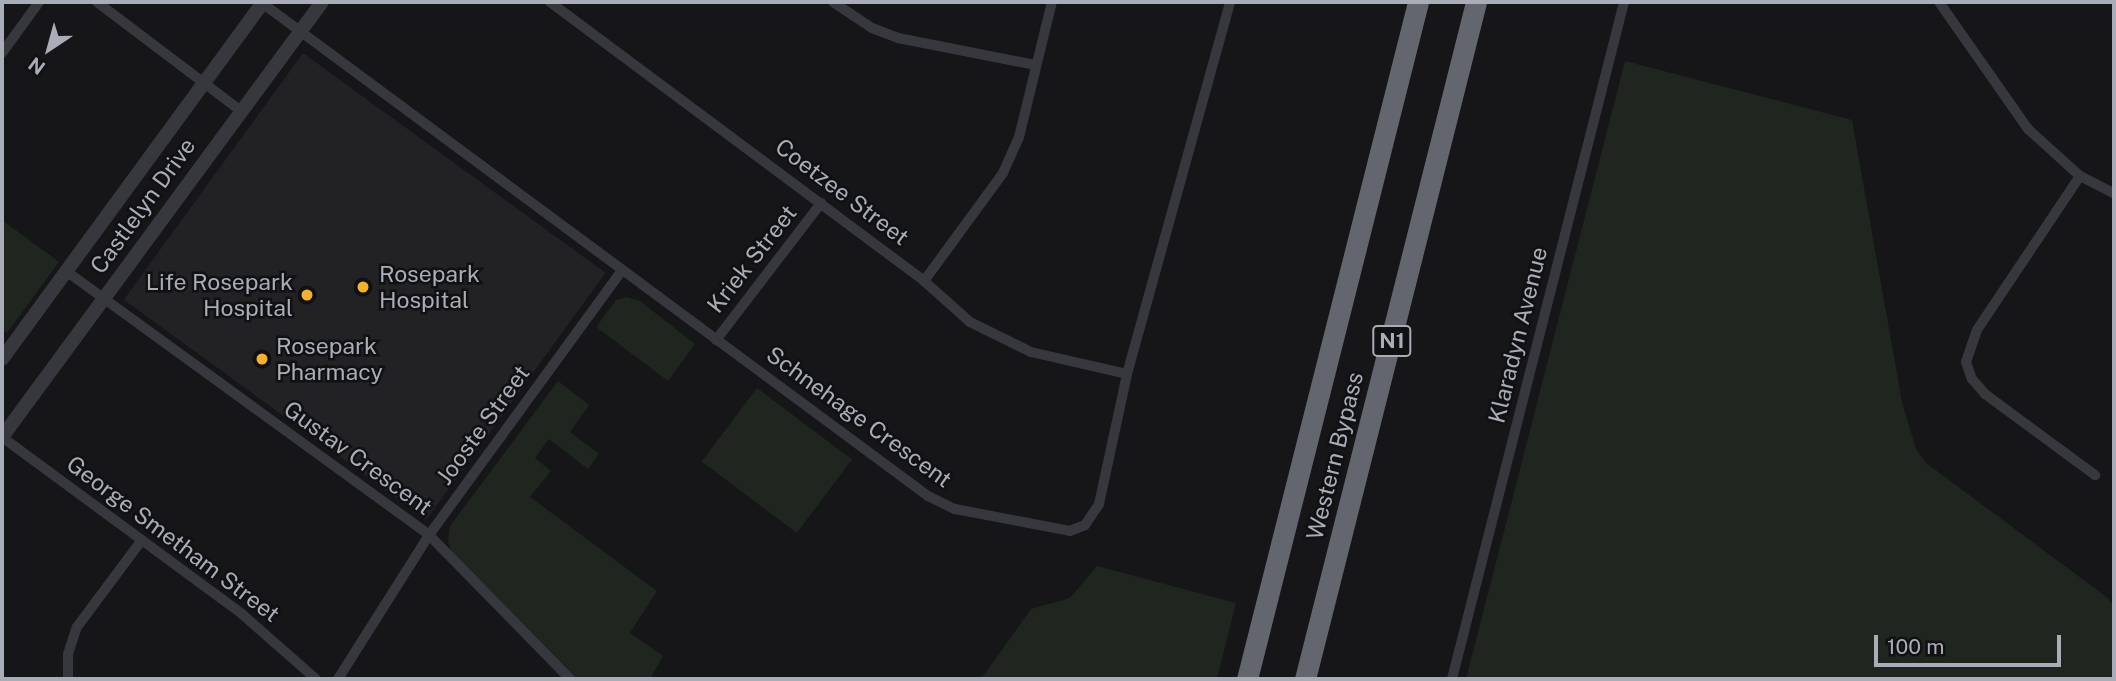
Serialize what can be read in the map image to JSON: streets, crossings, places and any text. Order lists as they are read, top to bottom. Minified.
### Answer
{"streets":{"highway":["N1","Western Bypass"],"street":["Coetzee Street","Castlelyn Drive","Kriek Street","Klaradyn Avenue","Schnehage Crescent","Jooste Street","Gustav Crescent","George Smetham Street"]},"crossings":[["Coetzee Street","Kriek Street"],["Coetzee Street","Schnehage Crescent"],["Castlelyn Drive","Schnehage Crescent"],["Castlelyn Drive","Gustav Crescent"],["Castlelyn Drive","George Smetham Street"],["Kriek Street","Schnehage Crescent"],["Schnehage Crescent","Jooste Street"],["Jooste Street","Gustav Crescent"]],"places":["Rosepark Hospital","Life Rosepark Hospital","Rosepark Pharmacy"],"scale_bar":"100 m","north":"bottom left"}
